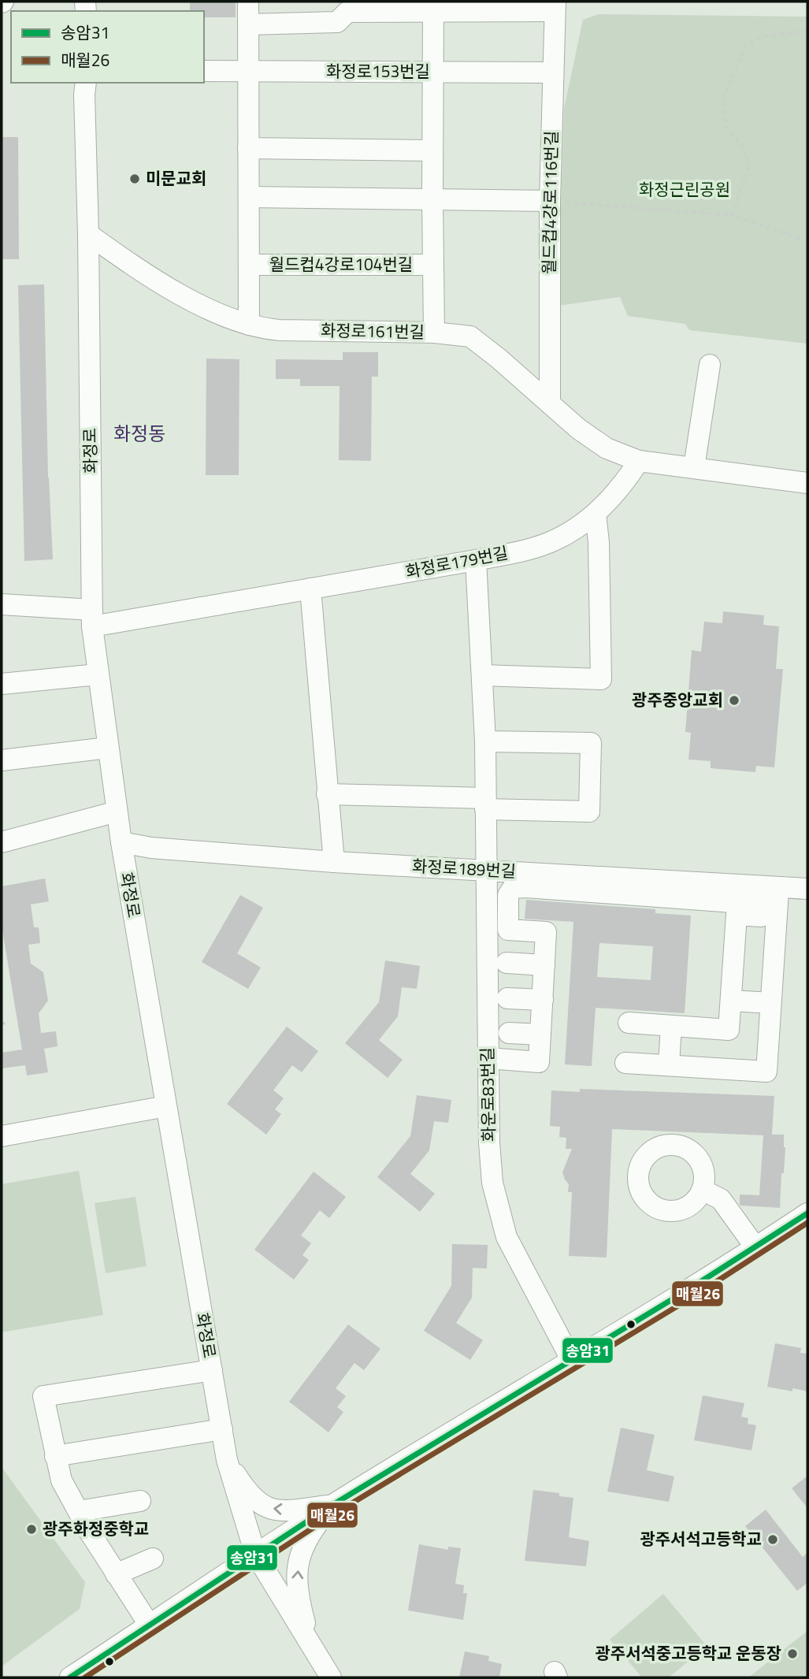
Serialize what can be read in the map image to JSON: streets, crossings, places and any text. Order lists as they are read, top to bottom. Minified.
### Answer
{"streets":{"street":["화정로153번길","월드컵4강로116번길","월드컵4강로104번길","화정로161번길","화정로","화정로179번길","화정로189번길","화운로83번길"]},"crossings":[["화정로153번길","월드컵4강로116번길"],["화정로153번길","월드컵4강로104번길"],["월드컵4강로116번길","화정로161번길"],["월드컵4강로104번길","화정로161번길"],["화정로161번길","화정로"],["화정로161번길","화정로179번길"],["화정로","화정로179번길"],["화정로","화정로189번길"],["화정로179번길","화운로83번길"],["화정로189번길","화운로83번길"]],"districts":["화정동"],"parks":["화정근린공원"],"places":["미문교회","광주중앙교회","광주화정중학교","광주서석고등학교","광주서석중고등학교 운동장"],"lines":["transit line 송암31","transit line 매월26"],"legend":["송암31","매월26"]}
